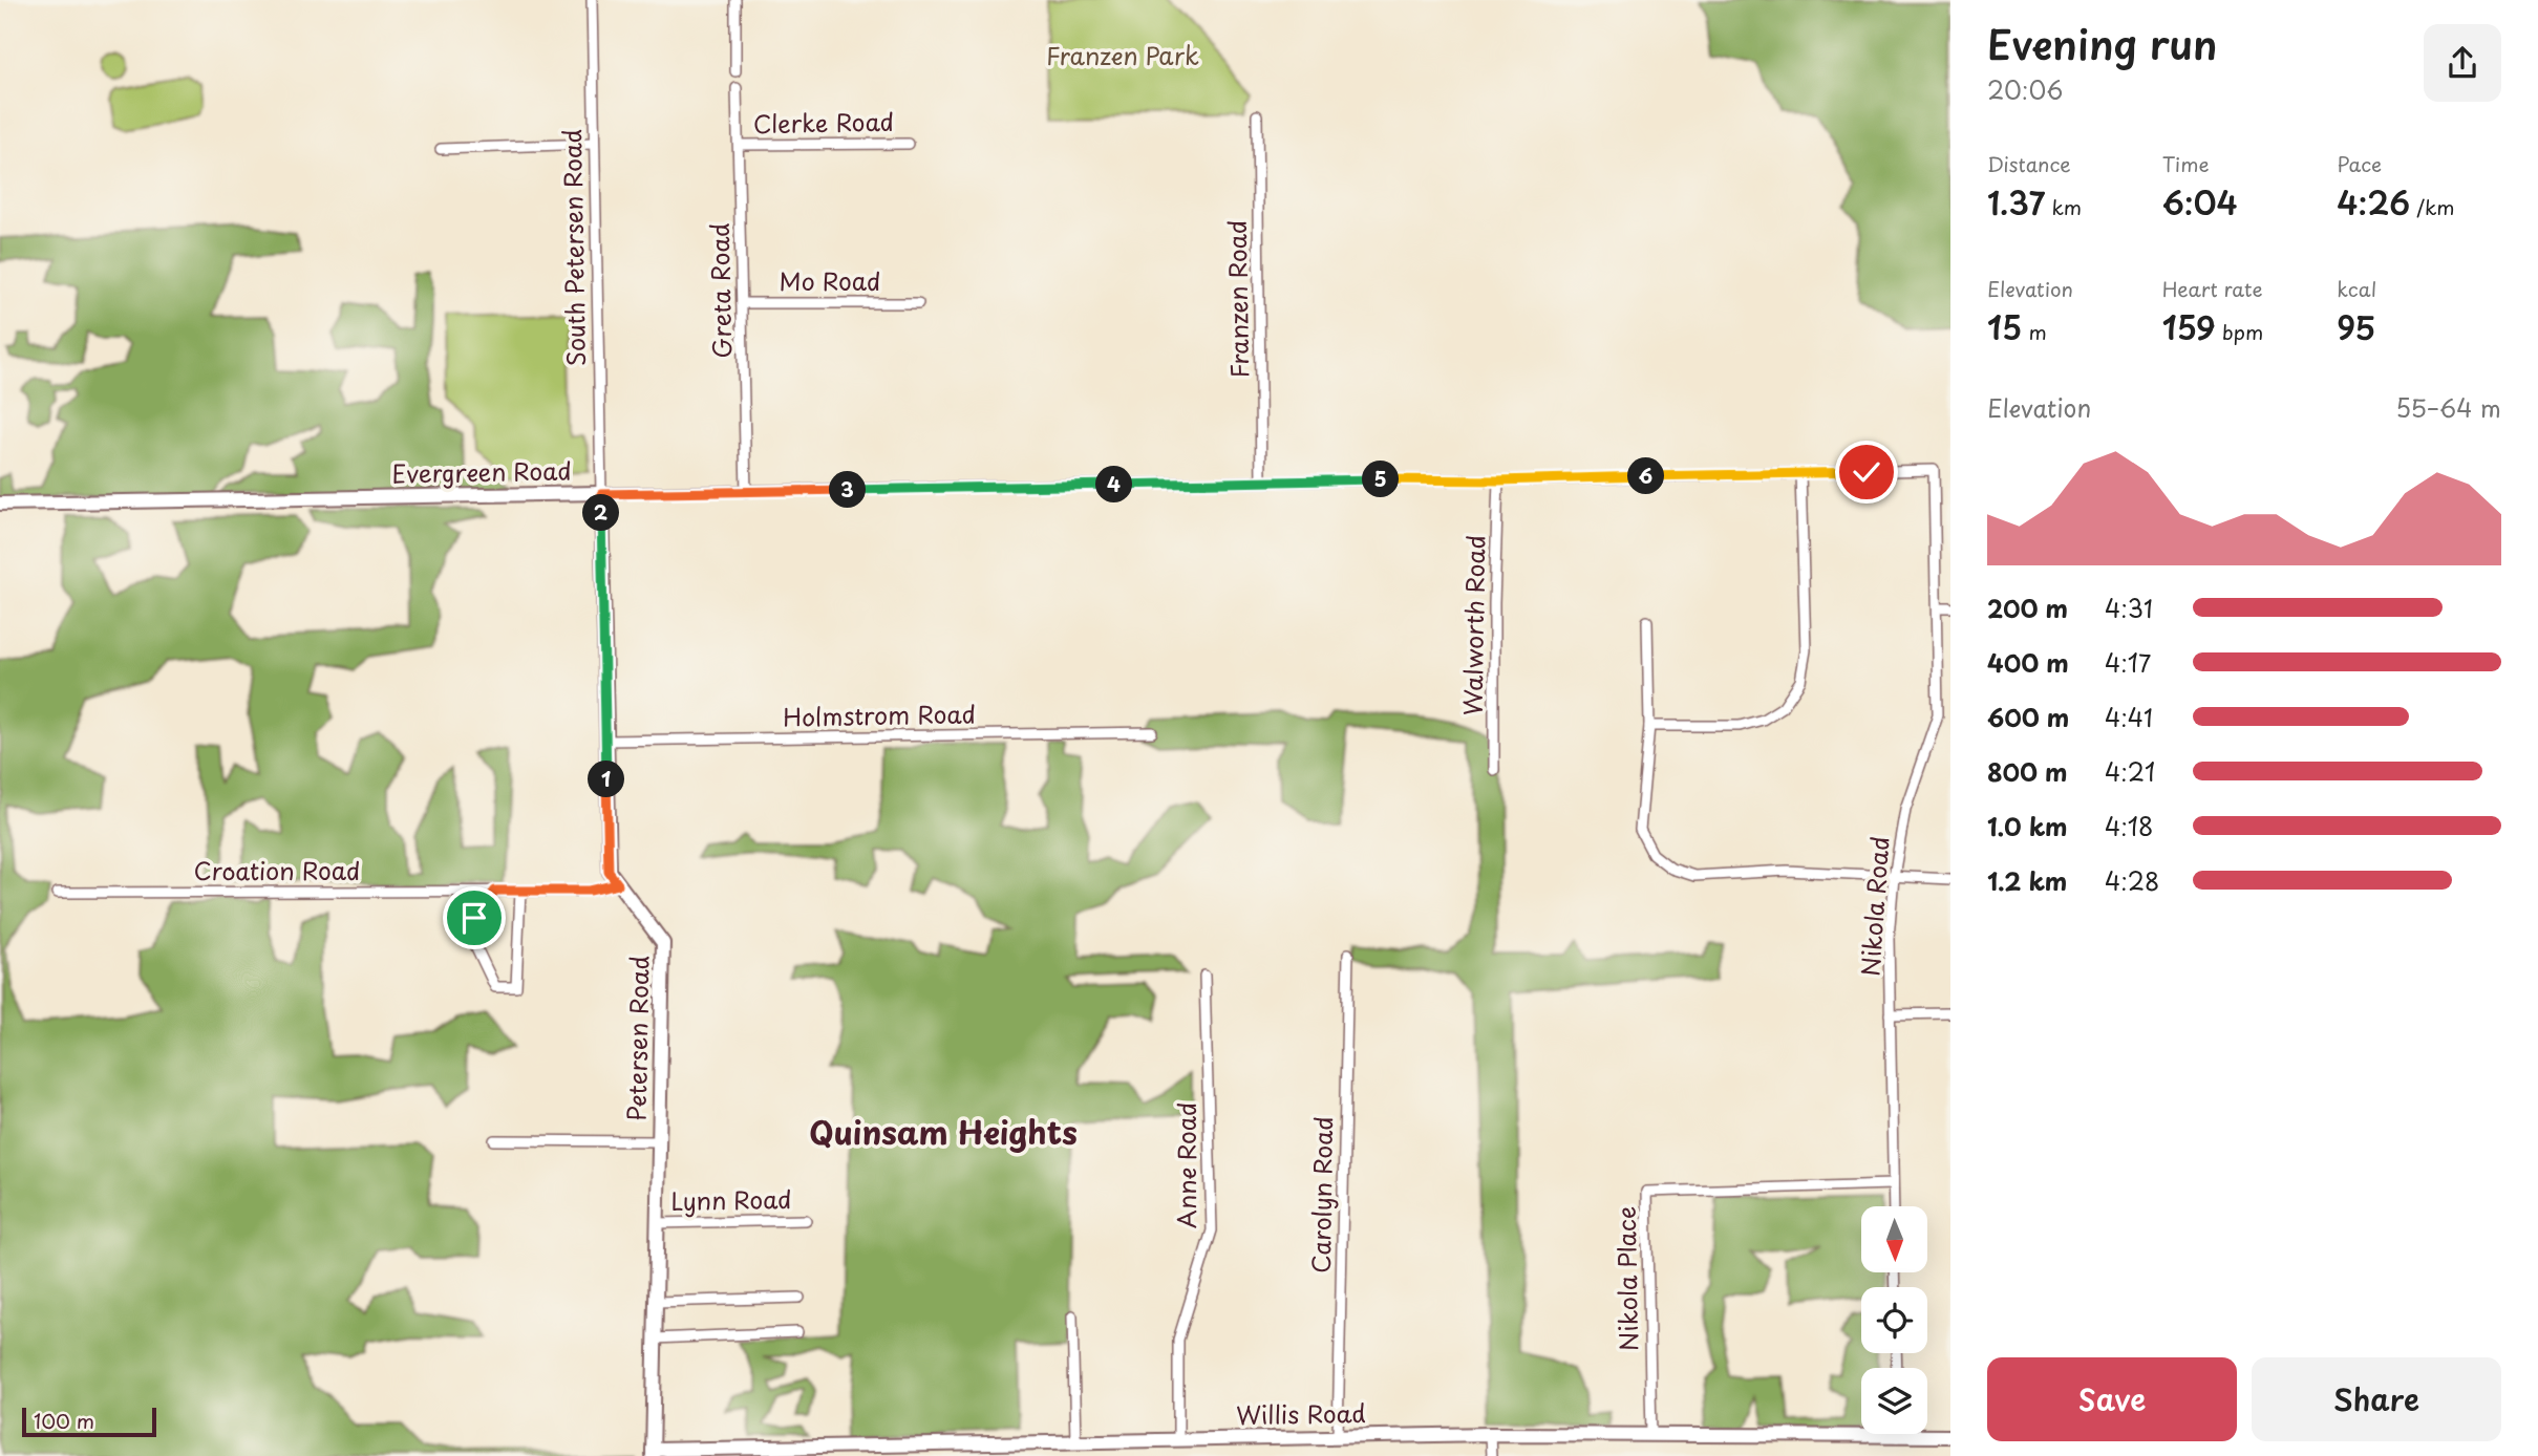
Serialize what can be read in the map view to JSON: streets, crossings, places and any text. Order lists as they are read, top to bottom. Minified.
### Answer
{"streets":{"street":["Clerke Road","South Petersen Road","Mo Road","Greta Road","Franzen Road","Evergreen Road","Walworth Road","Holmstrom Road","Croation Road","Nikola Road","Petersen Road","Anne Road","Carolyn Road","Lynn Road","Nikola Place","Willis Road"]},"crossings":[["Clerke Road","Greta Road"],["South Petersen Road","Evergreen Road"],["South Petersen Road","Petersen Road"],["Mo Road","Greta Road"],["Greta Road","Evergreen Road"],["Franzen Road","Evergreen Road"],["Evergreen Road","Walworth Road"],["Evergreen Road","Nikola Road"],["Evergreen Road","Petersen Road"],["Holmstrom Road","Petersen Road"],["Croation Road","Petersen Road"],["Nikola Road","Nikola Place"],["Petersen Road","Lynn Road"],["Petersen Road","Willis Road"],["Anne Road","Willis Road"],["Carolyn Road","Willis Road"],["Nikola Place","Willis Road"]],"districts":["Quinsam Heights"],"parks":["Franzen Park"],"scale_bar":"100 m","north":"bottom","page":{"heading":["Evening run","20:06"],"stats":[["Distance","1.37 km"],["Time","6:04"],["Pace","4:26 /km"],["Elevation","15 m"],["Heart rate","159 bpm"],["kcal","95"]],"chart":["Elevation","55–64 m"],"pins":["6","5","4","3","2","1"],"list":[{"name":"200 m","note":"4:31"},{"name":"400 m","note":"4:17"},{"name":"600 m","note":"4:41"},{"name":"800 m","note":"4:21"},{"name":"1.0 km","note":"4:18"},{"name":"1.2 km","note":"4:28"}],"buttons":["Save","Share"],"scale":"100 m"}}
